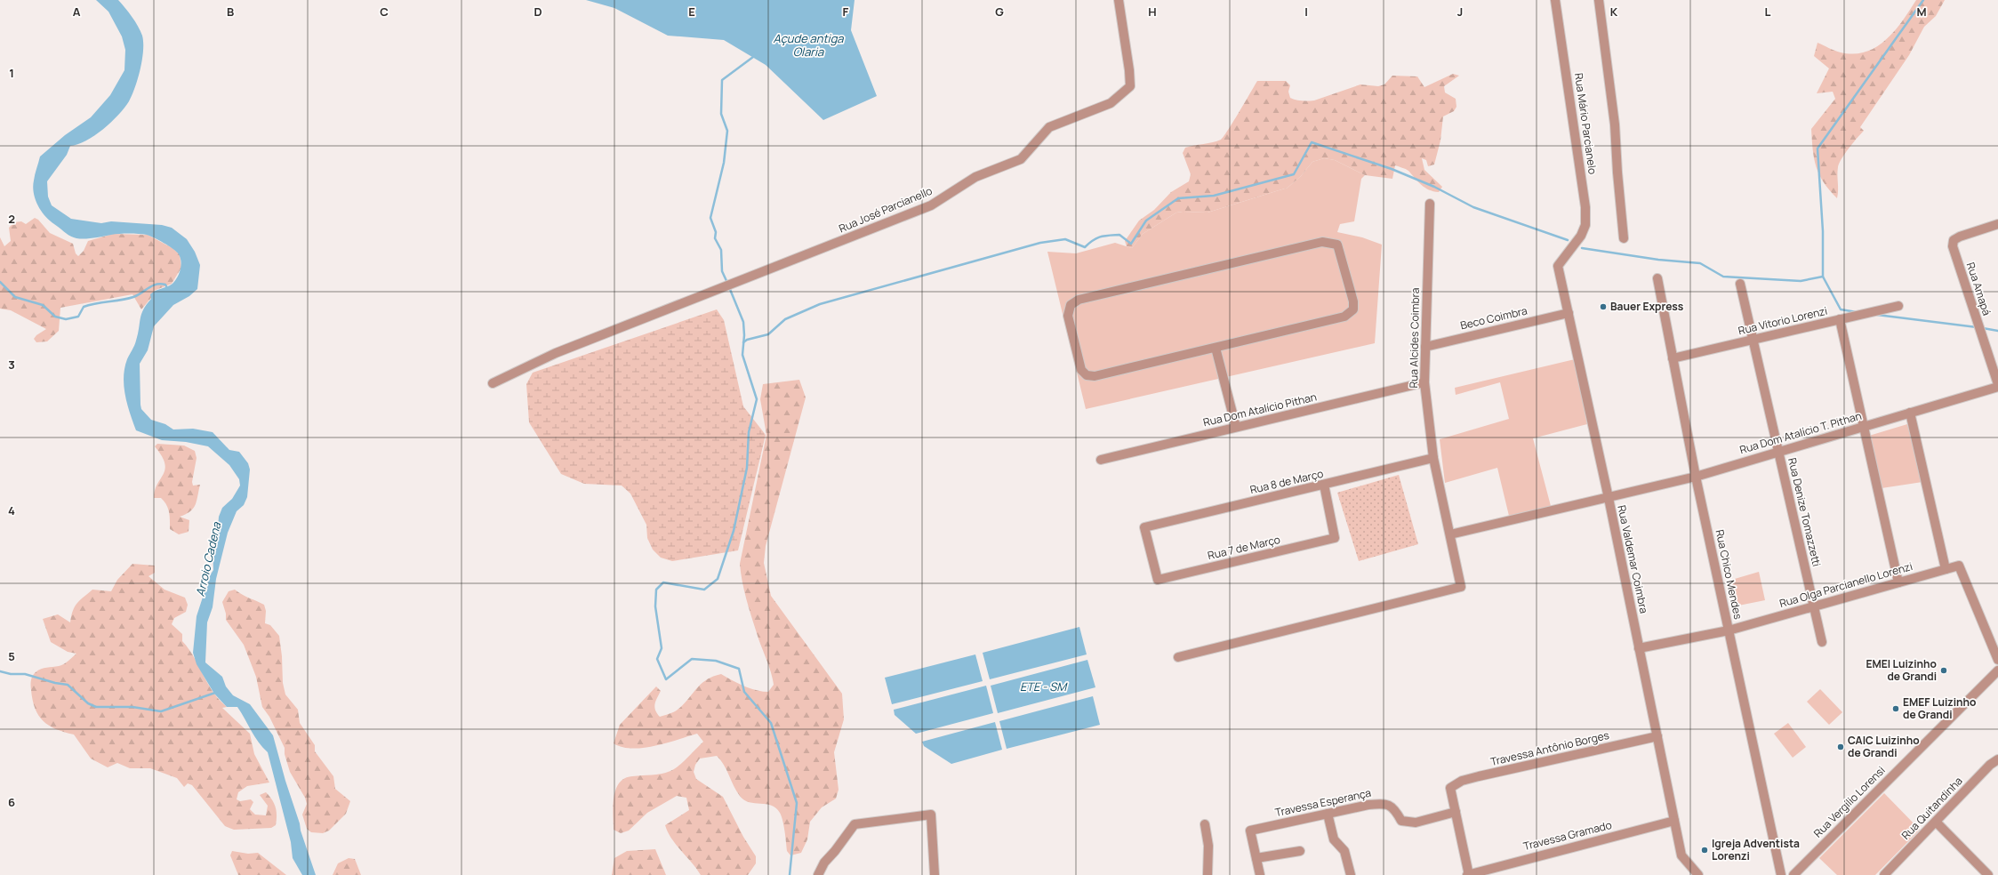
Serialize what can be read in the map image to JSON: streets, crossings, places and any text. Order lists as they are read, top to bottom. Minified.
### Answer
{"streets":{"street":["Rua Mário Parcianelo","Rua José Parcianello","Rua Amapá","Beco Coimbra","Rua Vitorio Lorenzi","Rua Alcides Coimbra","Rua Dom Atalício Pithan","Rua Dom Atalício T. Pithan","Rua 8 de Março","Rua Denize Tomazzetti","Rua 7 de Março","Rua Valdemar Coimbra","Rua Chico Mendes","Rua Olga Parcianello Lorenzi","Travessa Antônio Borges","Rua Vergílio Lorensi","Travessa Esperança","Rua Quitandinha","Travessa Gramado"]},"crossings":[["Rua Mário Parcianelo","Rua Valdemar Coimbra"],["Rua Amapá","Rua Dom Atalício T. Pithan"],["Beco Coimbra","Rua Alcides Coimbra"],["Beco Coimbra","Rua Valdemar Coimbra"],["Rua Vitorio Lorenzi","Rua Denize Tomazzetti"],["Rua Vitorio Lorenzi","Rua Chico Mendes"],["Rua Alcides Coimbra","Rua Dom Atalício Pithan"],["Rua Alcides Coimbra","Rua Dom Atalício T. Pithan"],["Rua Alcides Coimbra","Rua 8 de Março"],["Rua Dom Atalício T. Pithan","Rua Denize Tomazzetti"],["Rua Dom Atalício T. Pithan","Rua Valdemar Coimbra"],["Rua Dom Atalício T. Pithan","Rua Chico Mendes"],["Rua 8 de Março","Rua 7 de Março"],["Rua Denize Tomazzetti","Rua Olga Parcianello Lorenzi"],["Rua Valdemar Coimbra","Rua Olga Parcianello Lorenzi"],["Rua Valdemar Coimbra","Travessa Antônio Borges"],["Rua Valdemar Coimbra","Travessa Gramado"],["Rua Chico Mendes","Rua Olga Parcianello Lorenzi"],["Travessa Antônio Borges","Travessa Esperança"]],"water":["Açude antiga Olaria","Arroio Cadena","ETE - SM"],"places":["Bauer Express","EMEI Luizinho de Grandi","EMEF Luizinho de Grandi","CAIC Luizinho de Grandi","Igreja Adventista Lorenzi"],"grid":{"columns":["A","B","C","D","E","F","G","H","I","J","K","L","M"],"rows":["1","2","3","4","5","6"]}}
